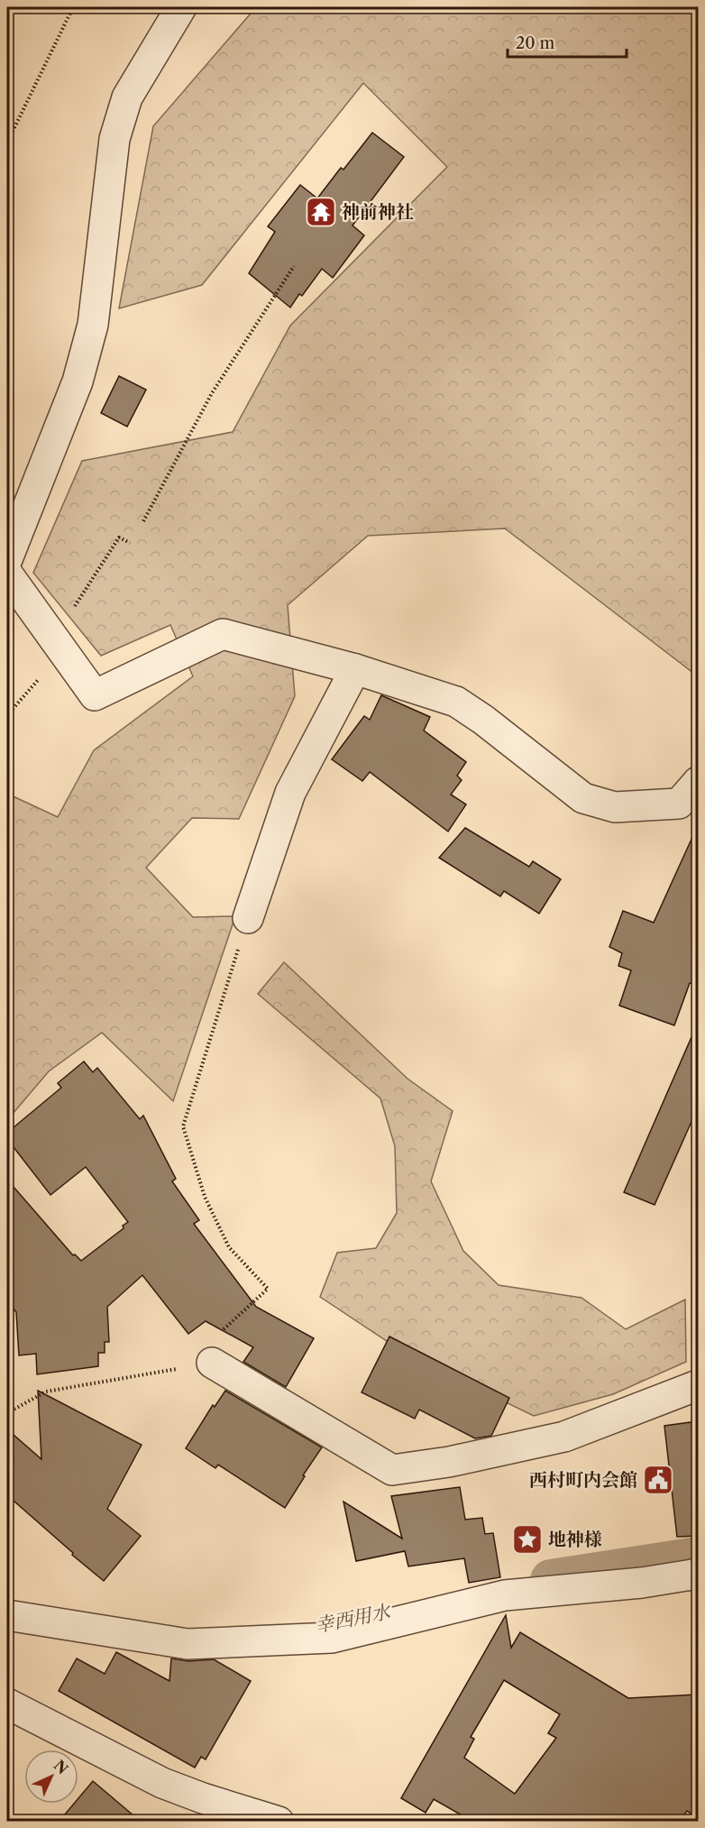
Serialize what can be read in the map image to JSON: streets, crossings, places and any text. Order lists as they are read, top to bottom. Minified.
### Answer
{"water":["幸西用水"],"places":{"temple":["神前神社"],"public building":["西村町内会館"],"place":["地神様"]},"scale_bar":"20 m","north":"top right"}
